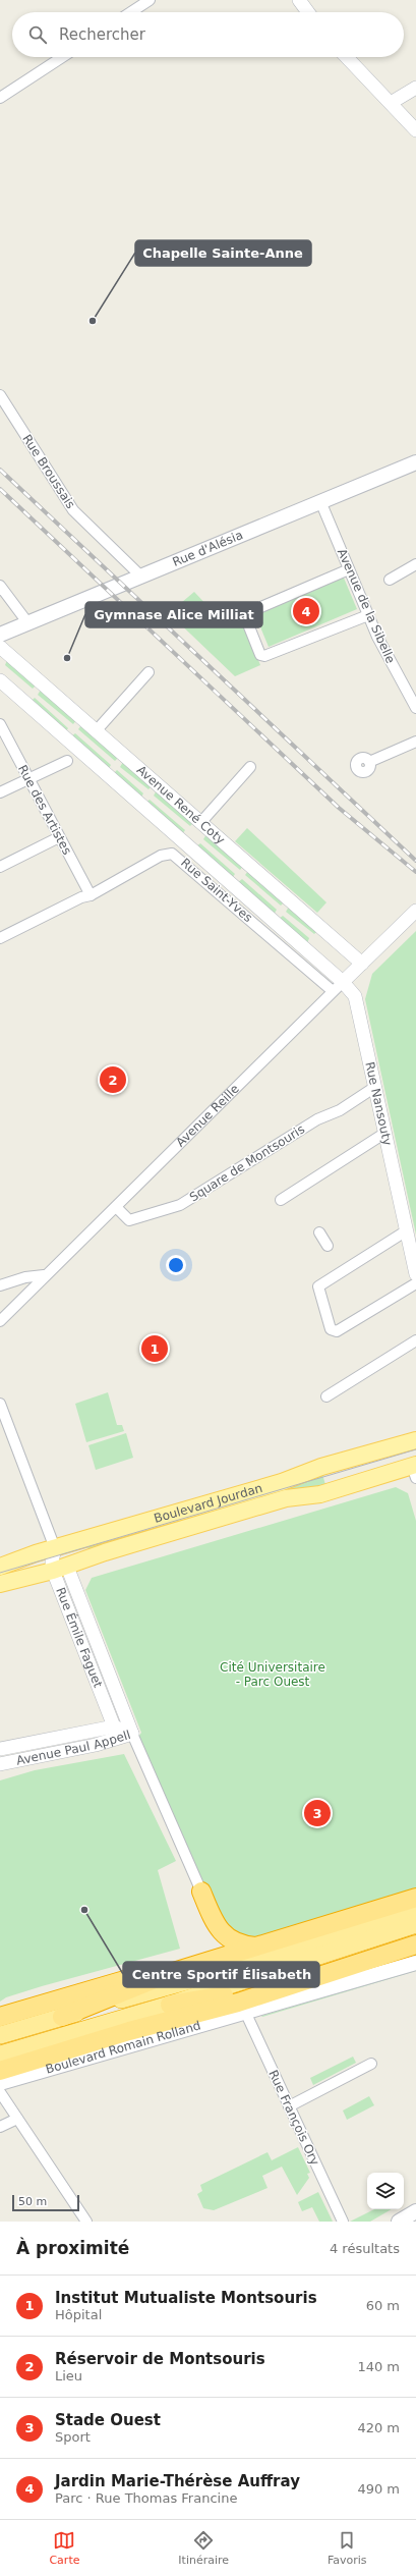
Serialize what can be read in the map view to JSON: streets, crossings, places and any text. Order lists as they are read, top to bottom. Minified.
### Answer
{"streets":{"main road":["Rue d'Alésia","Boulevard Jourdan","Boulevard Romain Rolland"],"street":["Rue Broussais","Avenue de la Sibelle","Avenue René Coty","Rue des Artistes","Rue Saint-Yves","Rue Nansouty","Avenue Reille","Square de Montsouris","Rue Émile Faguet","Avenue Paul Appell","Rue François Ory"]},"crossings":[["Rue Broussais","Rue d'Alésia"],["Rue d'Alésia","Avenue de la Sibelle"],["Avenue René Coty","Rue Nansouty"],["Avenue René Coty","Avenue Reille"],["Rue des Artistes","Rue Saint-Yves"],["Rue Saint-Yves","Avenue Reille"],["Rue Nansouty","Avenue Reille"],["Rue Nansouty","Square de Montsouris"],["Avenue Reille","Square de Montsouris"],["Boulevard Jourdan","Rue Émile Faguet"],["Rue Émile Faguet","Avenue Paul Appell"],["Boulevard Romain Rolland","Rue François Ory"]],"parks":["Cité Universitaire - Parc Ouest"],"places":["Chapelle Sainte-Anne","Gymnase Alice Milliat","Centre Sportif Élisabeth"],"scale_bar":"50 m","page":{"search":"Rechercher","pins":["4","2","1","3"],"scale":"50 m","heading":["À proximité","4 résultats"],"list":[{"mark":"1","name":"Institut Mutualiste Montsouris","note":"Hôpital","value":"60 m"},{"mark":"2","name":"Réservoir de Montsouris","note":"Lieu","value":"140 m"},{"mark":"3","name":"Stade Ouest","note":"Sport","value":"420 m"},{"mark":"4","name":"Jardin Marie-Thérèse Auffray","note":"Parc · Rue Thomas Francine","value":"490 m"}],"nav":["Carte","Itinéraire","Favoris"]}}
